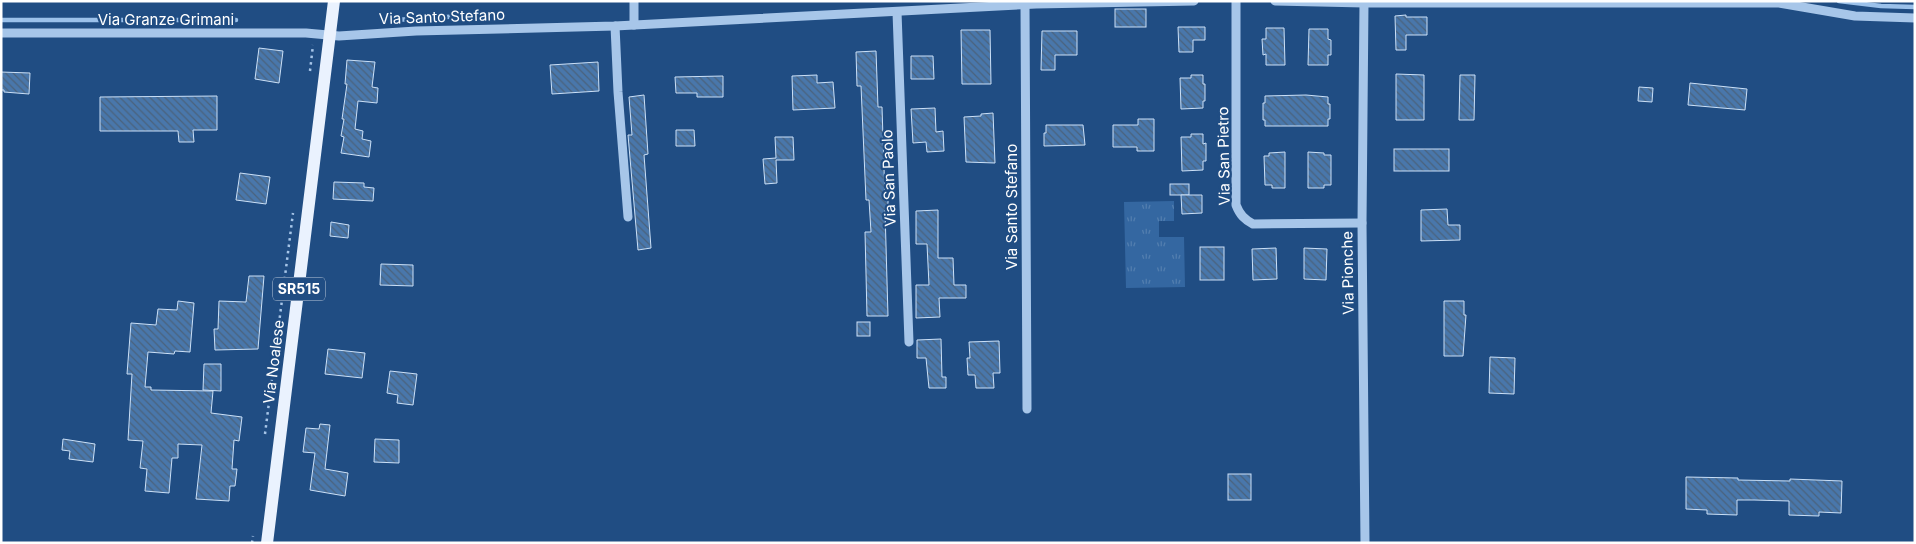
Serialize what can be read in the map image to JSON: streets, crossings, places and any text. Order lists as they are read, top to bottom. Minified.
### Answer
{"streets":{"main road":["SR515","Via Noalese"],"street":["Via Santo Stefano","Via Granze Grimani","Via San Pietro","Via San Paolo","Via Pionche"]},"crossings":[["Via Santo Stefano","Via Granze Grimani"],["Via Santo Stefano","Via San Paolo"],["Via Santo Stefano","Via Noalese"],["Via Granze Grimani","Via Noalese"],["Via San Pietro","Via Pionche"]]}
